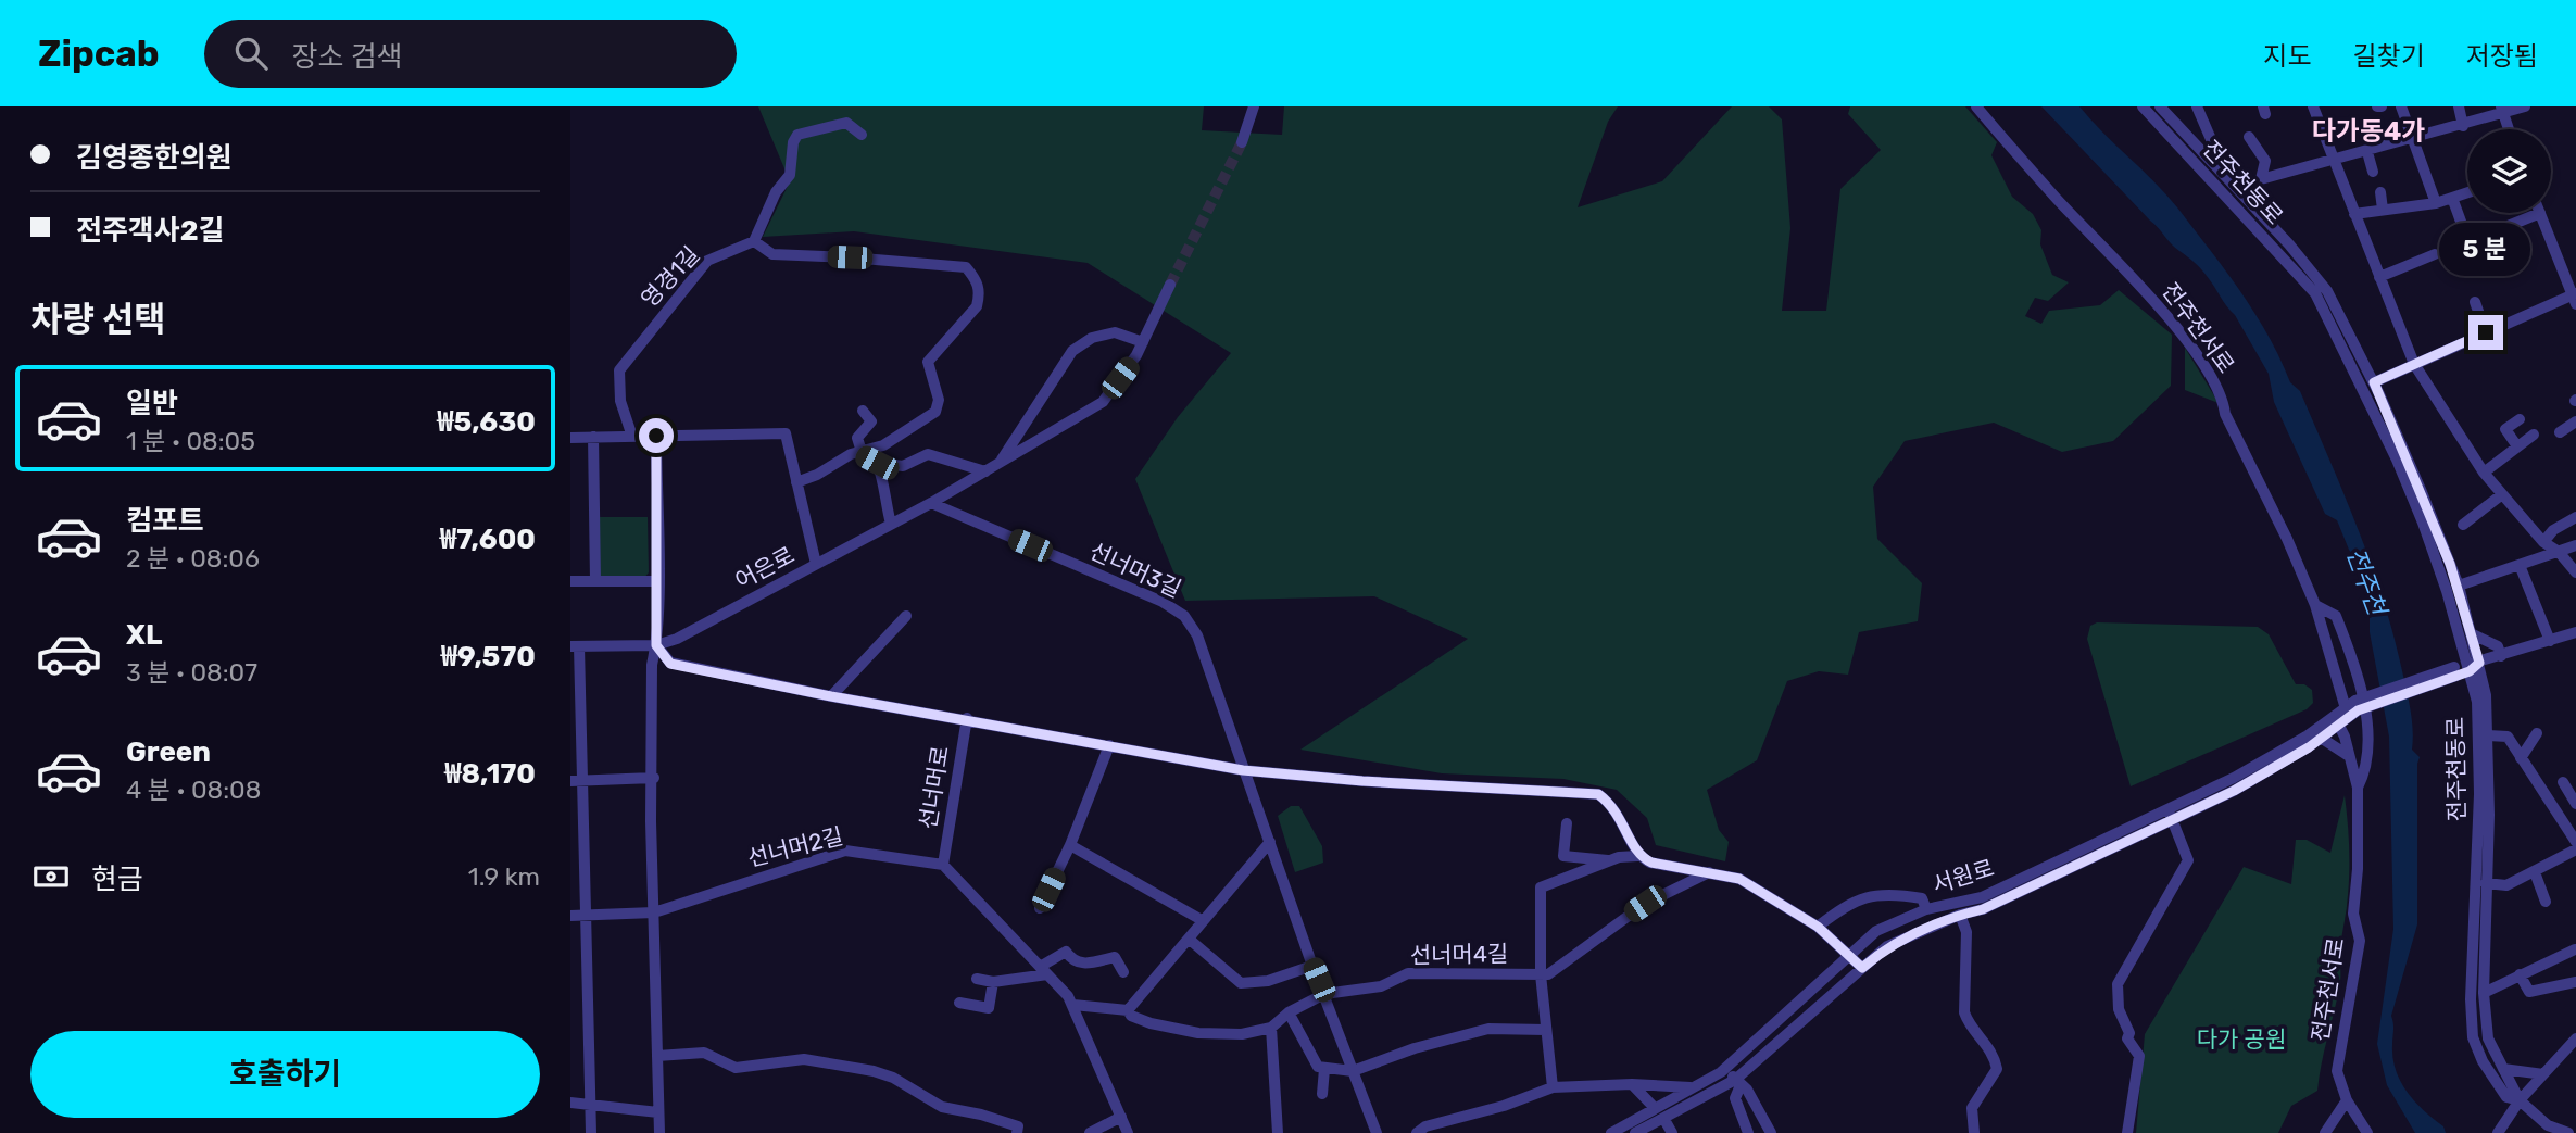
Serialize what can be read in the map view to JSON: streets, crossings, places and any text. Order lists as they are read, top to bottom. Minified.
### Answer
{"streets":{"street":["전주천동로","영경1길","전주천서로","어은로","선너머3길","선너머로","선너머2길","서원로","선너머4길"]},"crossings":[["전주천서로","서원로"],["어은로","선너머3길"],["어은로","선너머로"],["어은로","선너머2길"],["선너머3길","선너머로"],["선너머3길","선너머4길"],["선너머로","선너머2길"],["선너머로","선너머4길"]],"districts":["다가동4가"],"water":["전주천"],"parks":["다가 공원"],"page":{"header":"Zipcab","search":"장소 검색","nav":["지도","길찾기","저장됨"],"banner":["김영종한의원","전주객사2길"],"bubble":"5 분","heading":"차량 선택","list":[{"name":"일반","note":"1 분 · 08:05","value":"₩5,630"},{"name":"컴포트","note":"2 분 · 08:06","value":"₩7,600"},{"name":"XL","note":"3 분 · 08:07","value":"₩9,570"},{"name":"Green","note":"4 분 · 08:08","value":"₩8,170"}],"pay":["현금","1.9 km"],"buttons":"호출하기"}}
